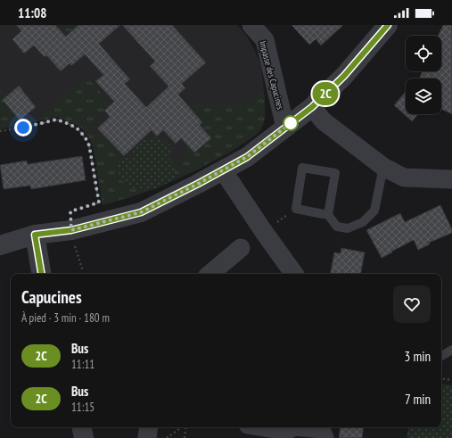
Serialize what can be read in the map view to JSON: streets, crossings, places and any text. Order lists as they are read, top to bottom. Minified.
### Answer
{"streets":{"street":["Impasse des Capucines"]},"lines":["bus line 2C"],"page":{"status":"11:08","on_map":"2C","heading":["Capucines","À pied · 3 min · 180 m"],"list":[{"mark":"2C","name":"Bus","note":"11:11","value":"3 min"},{"mark":"2C","name":"Bus","note":"11:15","value":"7 min"}]}}
